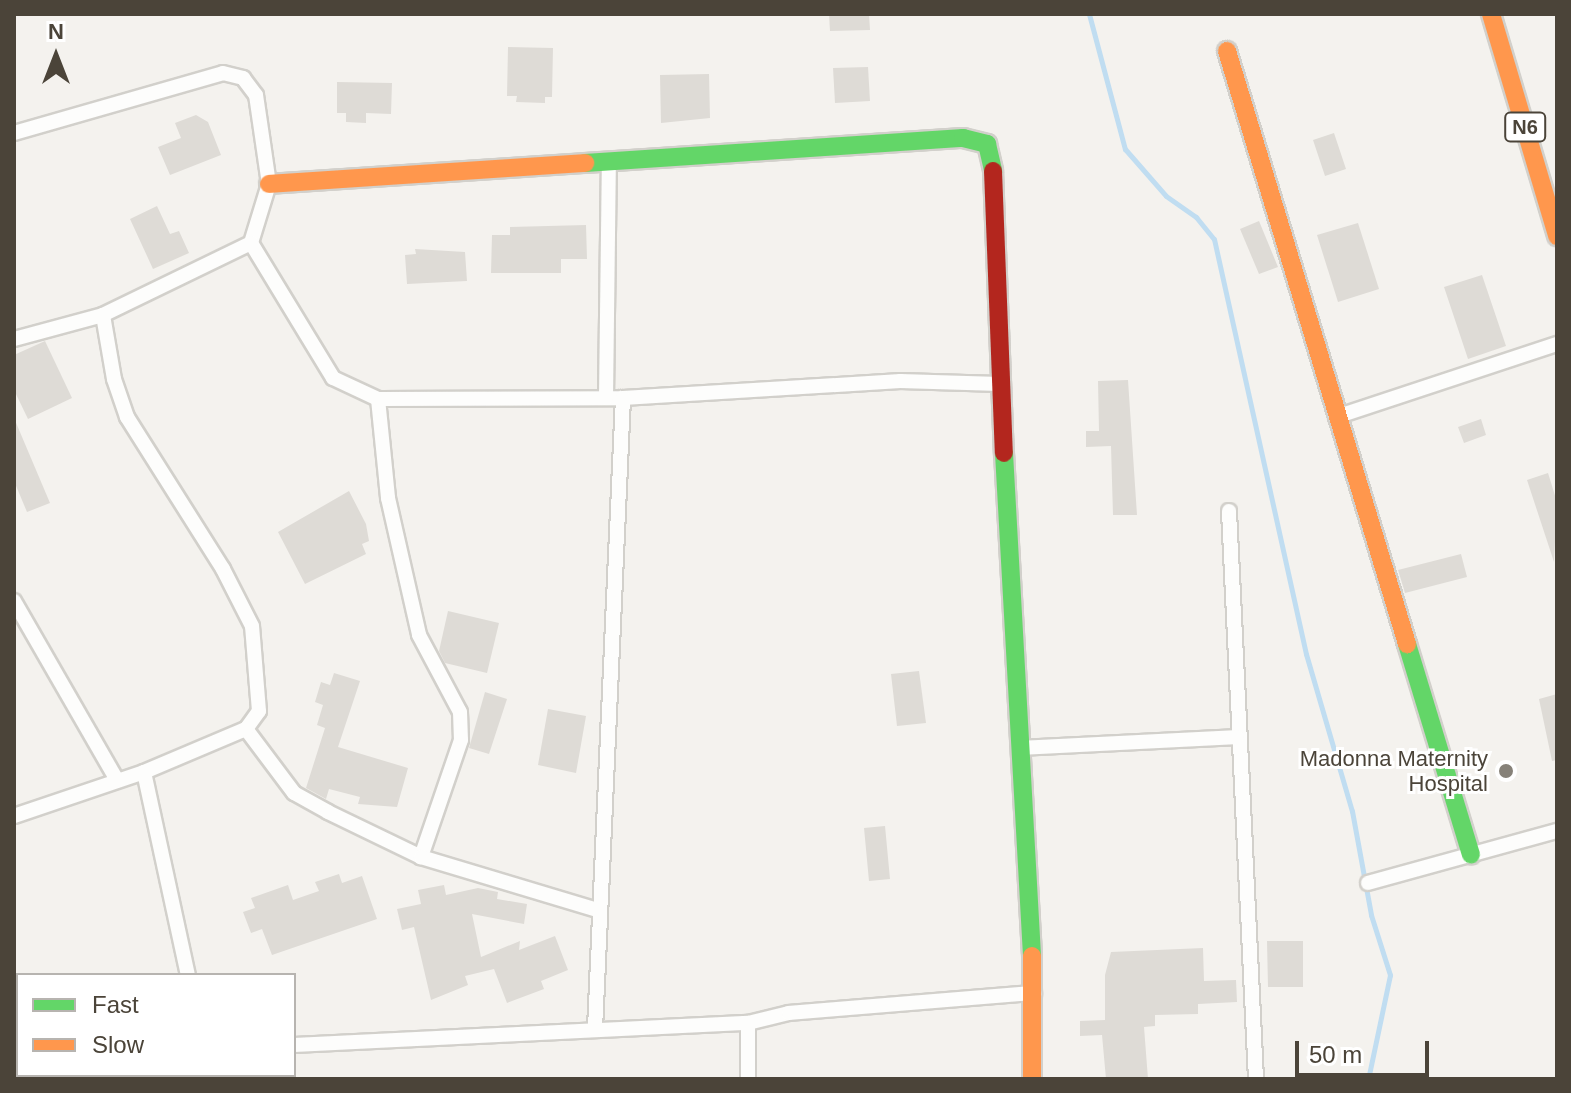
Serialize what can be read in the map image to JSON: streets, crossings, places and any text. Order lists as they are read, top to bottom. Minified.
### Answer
{"streets":{"street":["N6"]},"places":["Madonna Maternity Hospital"],"legend":["Fast","Slow"],"scale_bar":"50 m","north":"top"}
